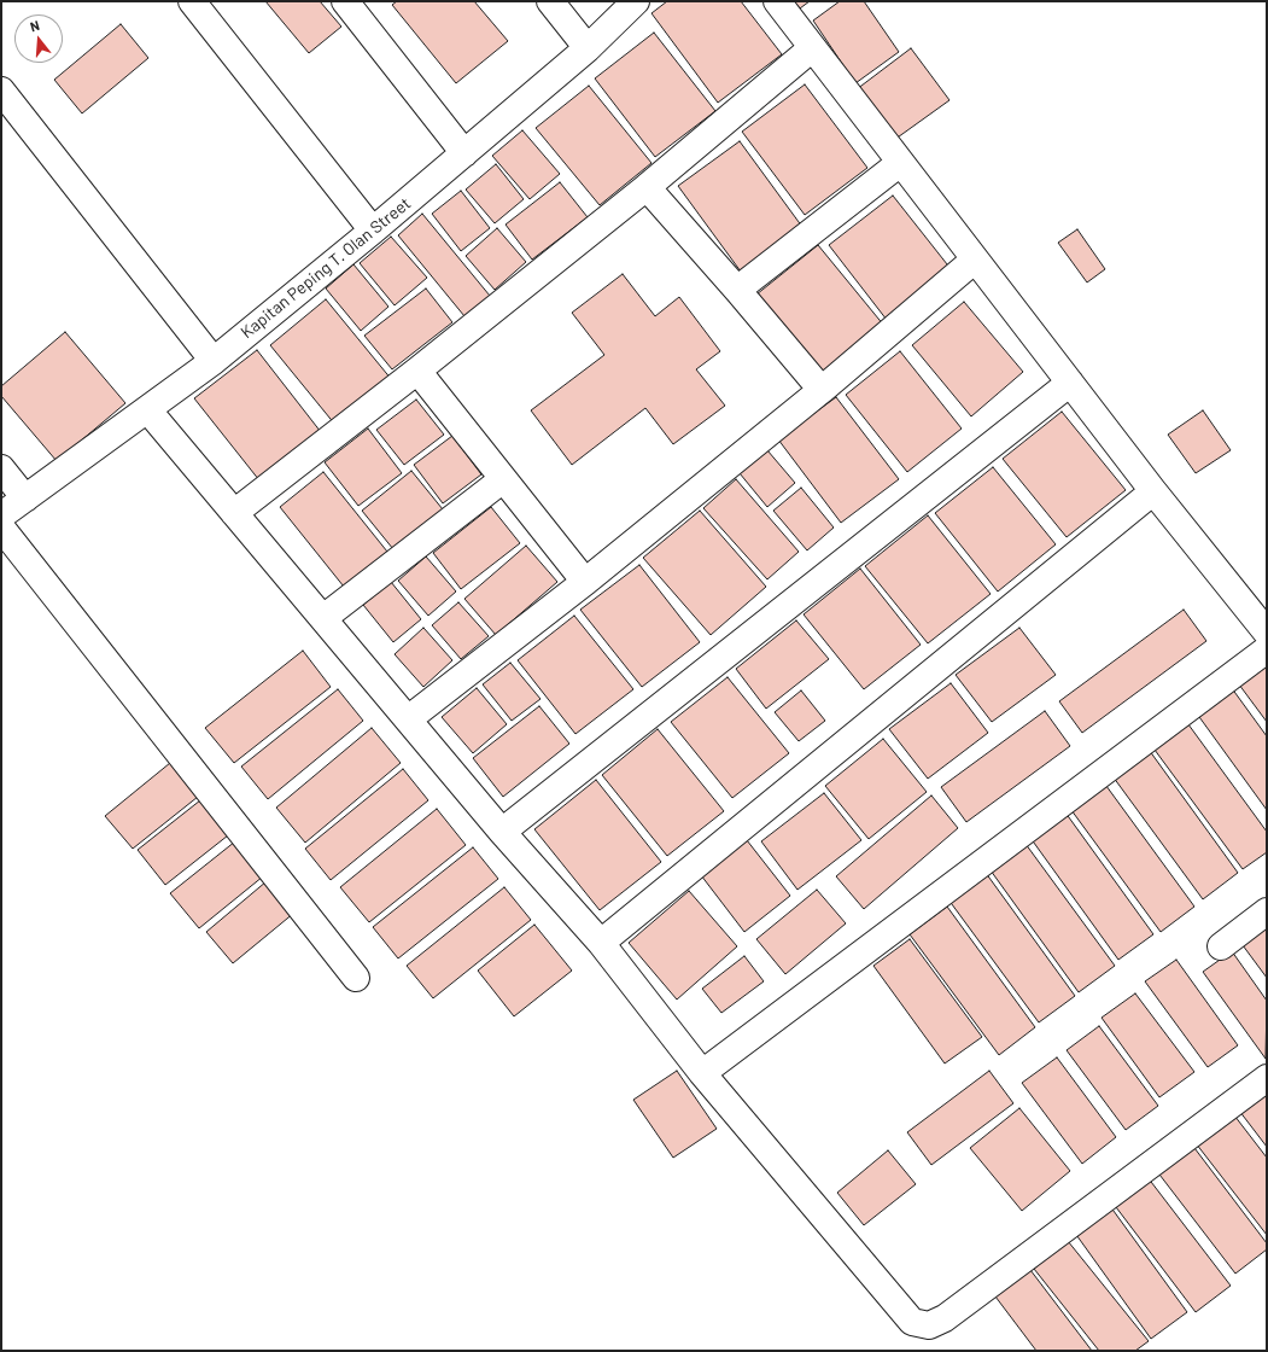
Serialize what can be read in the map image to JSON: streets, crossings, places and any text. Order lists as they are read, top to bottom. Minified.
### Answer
{"streets":{"street":["Kapitan Peping T. Olan Street"]},"north":"top"}
